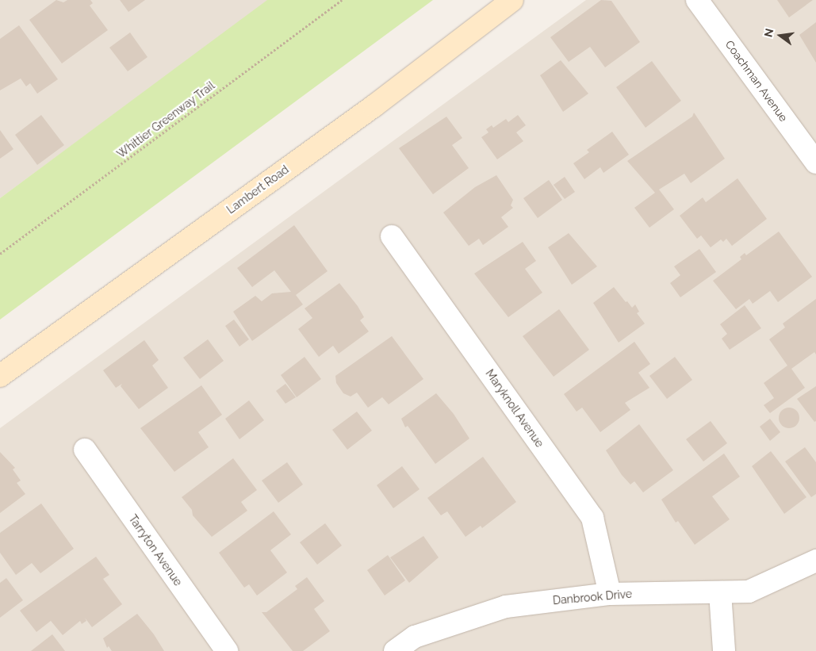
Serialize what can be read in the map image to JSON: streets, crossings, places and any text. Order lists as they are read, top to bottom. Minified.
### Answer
{"streets":{"main road":["Lambert Road"],"street":["Coachman Avenue","Maryknoll Avenue","Tarryton Avenue","Danbrook Drive"],"path":["Whittier Greenway Trail"]},"crossings":[["Maryknoll Avenue","Danbrook Drive"]],"north":"left"}
